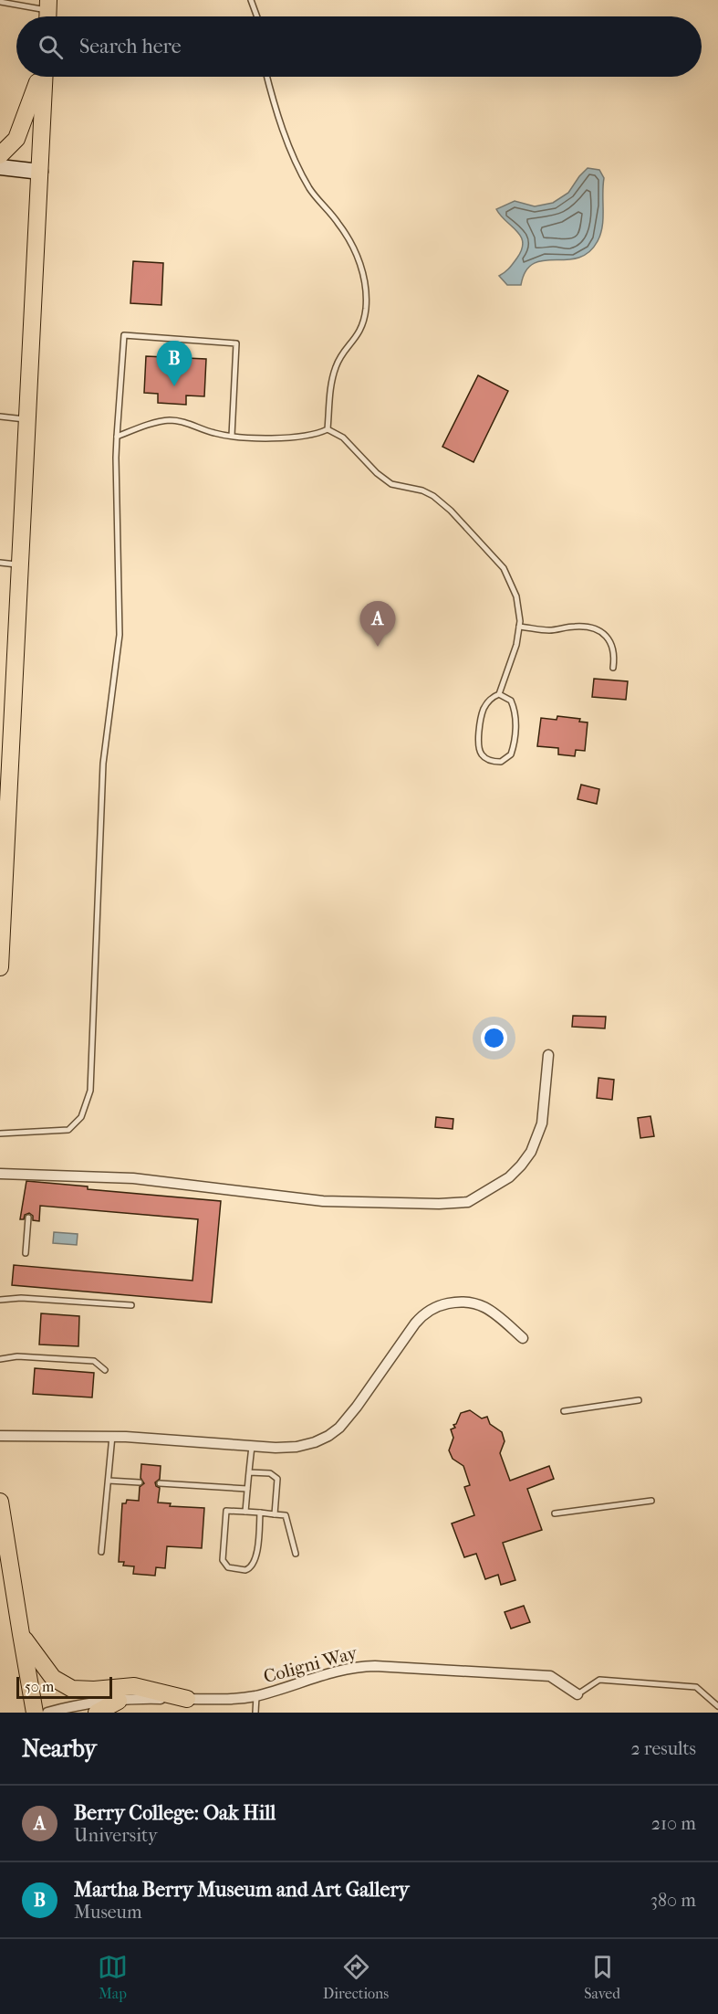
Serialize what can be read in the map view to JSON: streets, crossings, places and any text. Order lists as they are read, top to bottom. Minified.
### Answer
{"streets":{"street":["Coligni Way"]},"scale_bar":"50 m","page":{"search":"Search here","pins":["B","A"],"scale":"50 m","heading":["Nearby","2 results"],"list":[{"mark":"A","name":"Berry College: Oak Hill","note":"University","value":"210 m"},{"mark":"B","name":"Martha Berry Museum and Art Gallery","note":"Museum","value":"380 m"}],"nav":["Map","Directions","Saved"]}}
